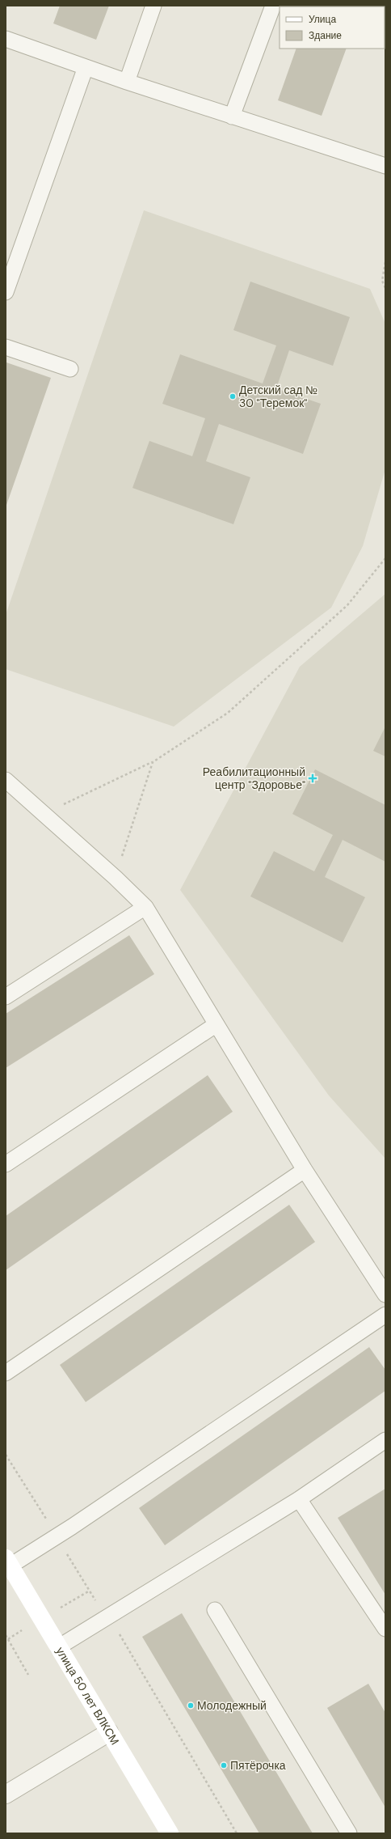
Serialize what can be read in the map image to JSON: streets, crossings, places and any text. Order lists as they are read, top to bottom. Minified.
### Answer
{"streets":{"main road":["улица 50 лет ВЛКСМ"]},"places":{"other":["Детский сад № 30 \"Теремок\"","Молодежный","Пятёрочка"],"health":["Реабилитационный центр \"Здоровье\""]},"legend":["Улица","Здание"]}
